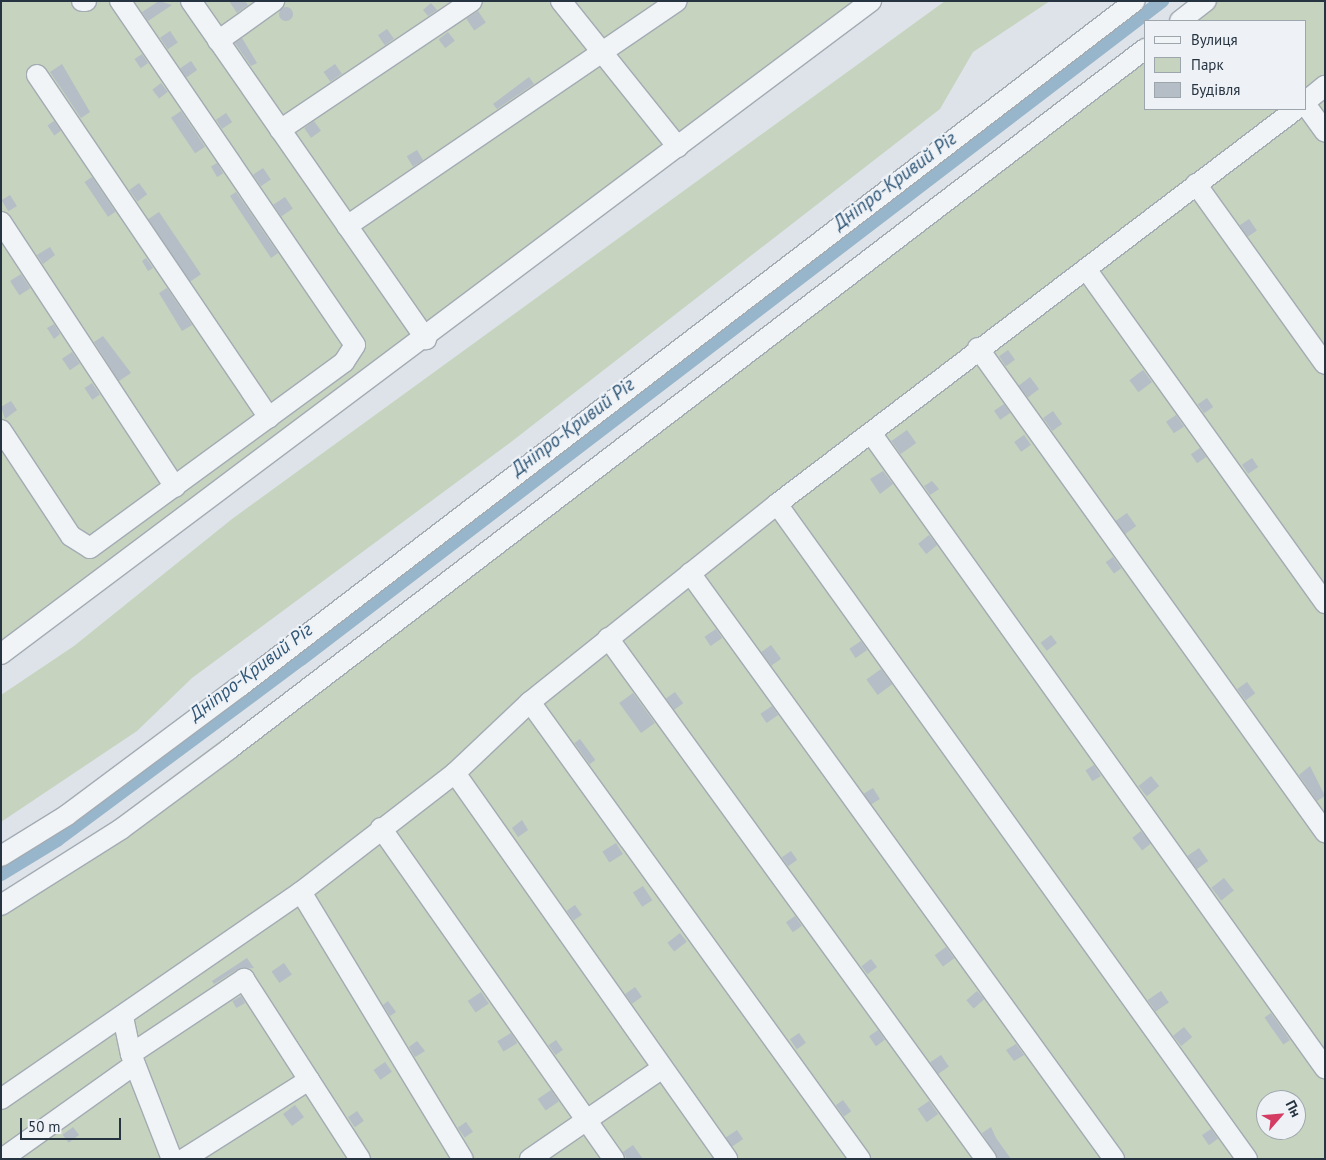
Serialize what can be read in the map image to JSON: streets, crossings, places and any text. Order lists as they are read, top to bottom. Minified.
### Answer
{"water":["Дніпро-Кривий Ріг"],"legend":["Вулиця","Парк","Будівля"],"scale_bar":"50 m","north":"top right"}
